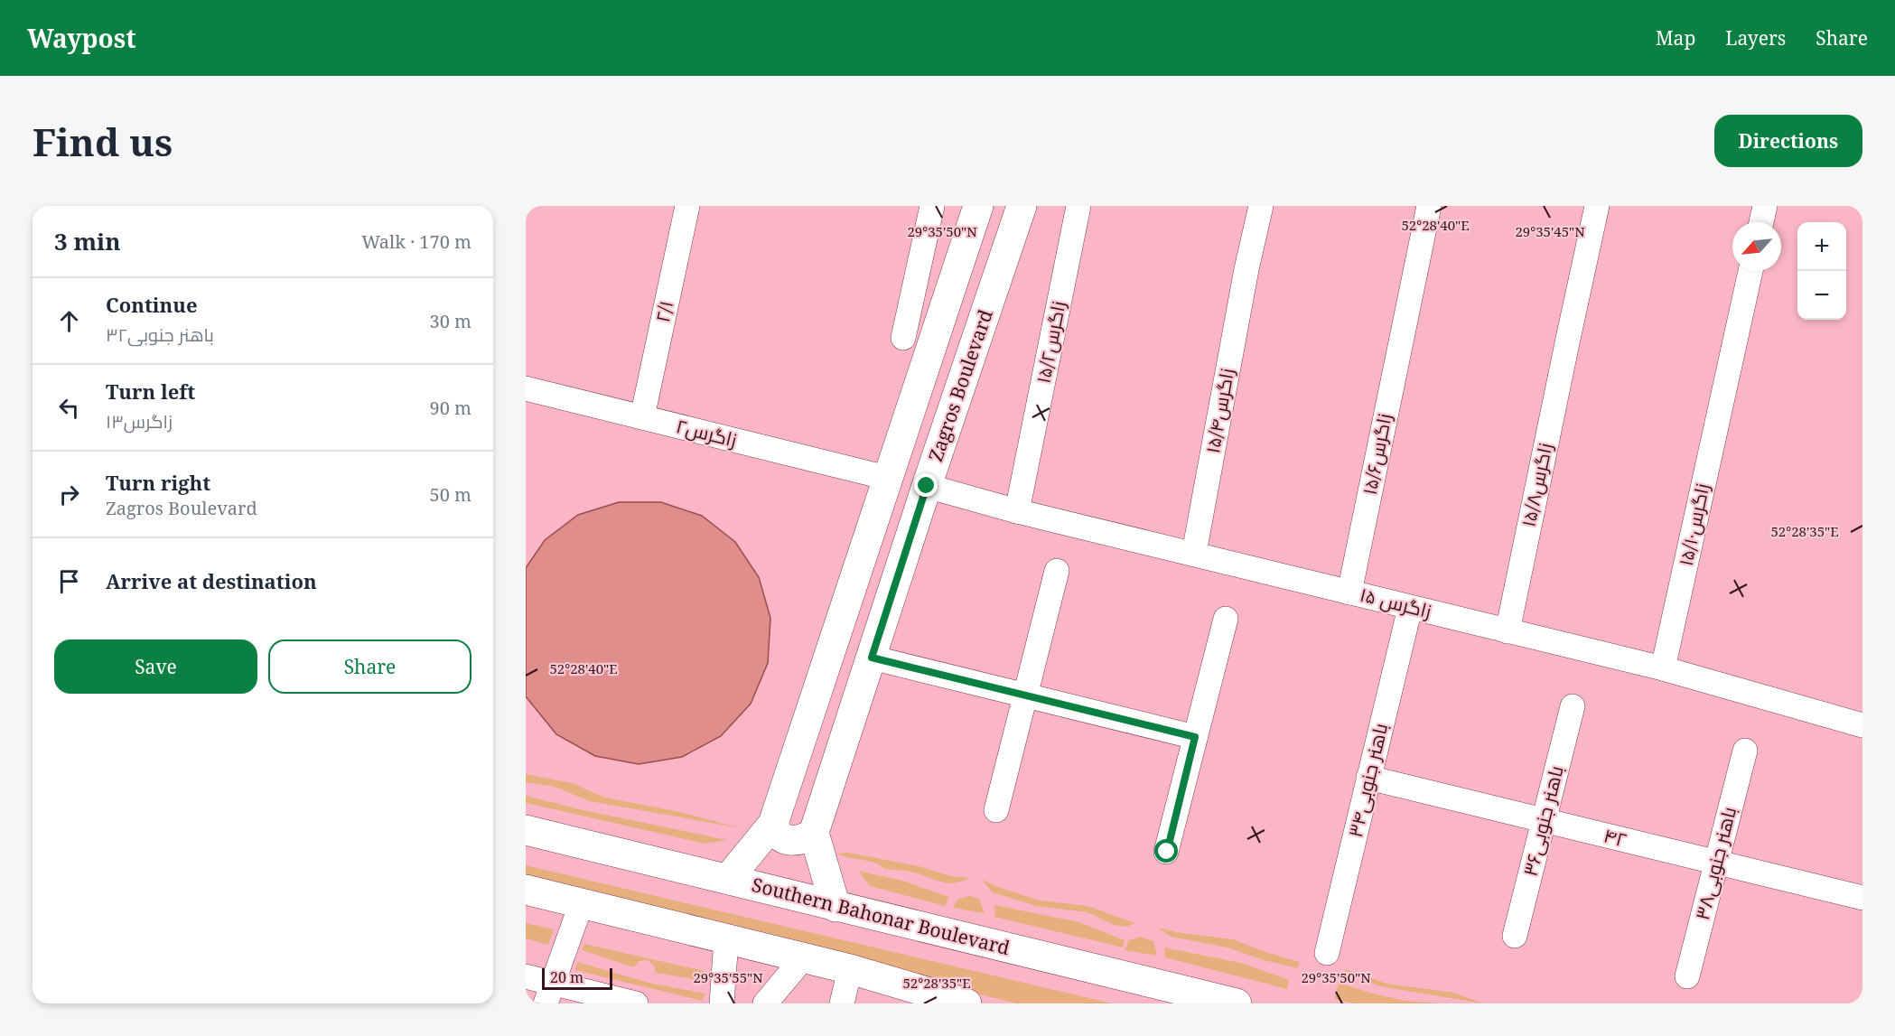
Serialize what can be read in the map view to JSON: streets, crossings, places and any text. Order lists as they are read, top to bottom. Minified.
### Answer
{"streets":{"main road":["Zagros Boulevard","Southern Bahonar Boulevard"],"street":["۲/۱","زاگرس۱۵/۲","زاگرس۱۵/۴","زاگرس۲","زاگرس۱۵/۶","زاگرس۱۵/۸","زاگرس۱۵/۱۰","زاگرس ۱۵","باهنر جنوبی۳۴","باهنر جنوبی۳۶","۴۲","باهنر جنوبی۳۸"]},"crossings":[["۲/۱","زاگرس۲"],["زاگرس۱۵/۲","زاگرس ۱۵"],["Zagros Boulevard","زاگرس ۱۵"],["زاگرس۱۵/۴","زاگرس ۱۵"],["زاگرس۱۵/۶","زاگرس ۱۵"],["زاگرس۱۵/۸","زاگرس ۱۵"],["زاگرس۱۵/۱۰","زاگرس ۱۵"],["زاگرس ۱۵","باهنر جنوبی۳۴"],["باهنر جنوبی۳۴","۴۲"],["باهنر جنوبی۳۶","۴۲"],["۴۲","باهنر جنوبی۳۸"]],"scale_bar":"20 m","north":"bottom left","page":{"header":"Waypost","nav":["Map","Layers","Share"],"buttons":["Directions",["Save","Share"]],"title":"Find us","heading":["3 min","Walk · 170 m"],"map_buttons":["+","−"],"list":[["Continue","باهنر جنوبی۳۲","30 m"],["Turn left","زاگرس۱۳","90 m"],["Turn right","Zagros Boulevard","50 m"],"Arrive at destination"],"scale":"20 m"},"coordinates":["52°28'40\"E","29°35'50\"N","29°35'45\"N","52°28'35\"E","29°35'55\"N"]}
